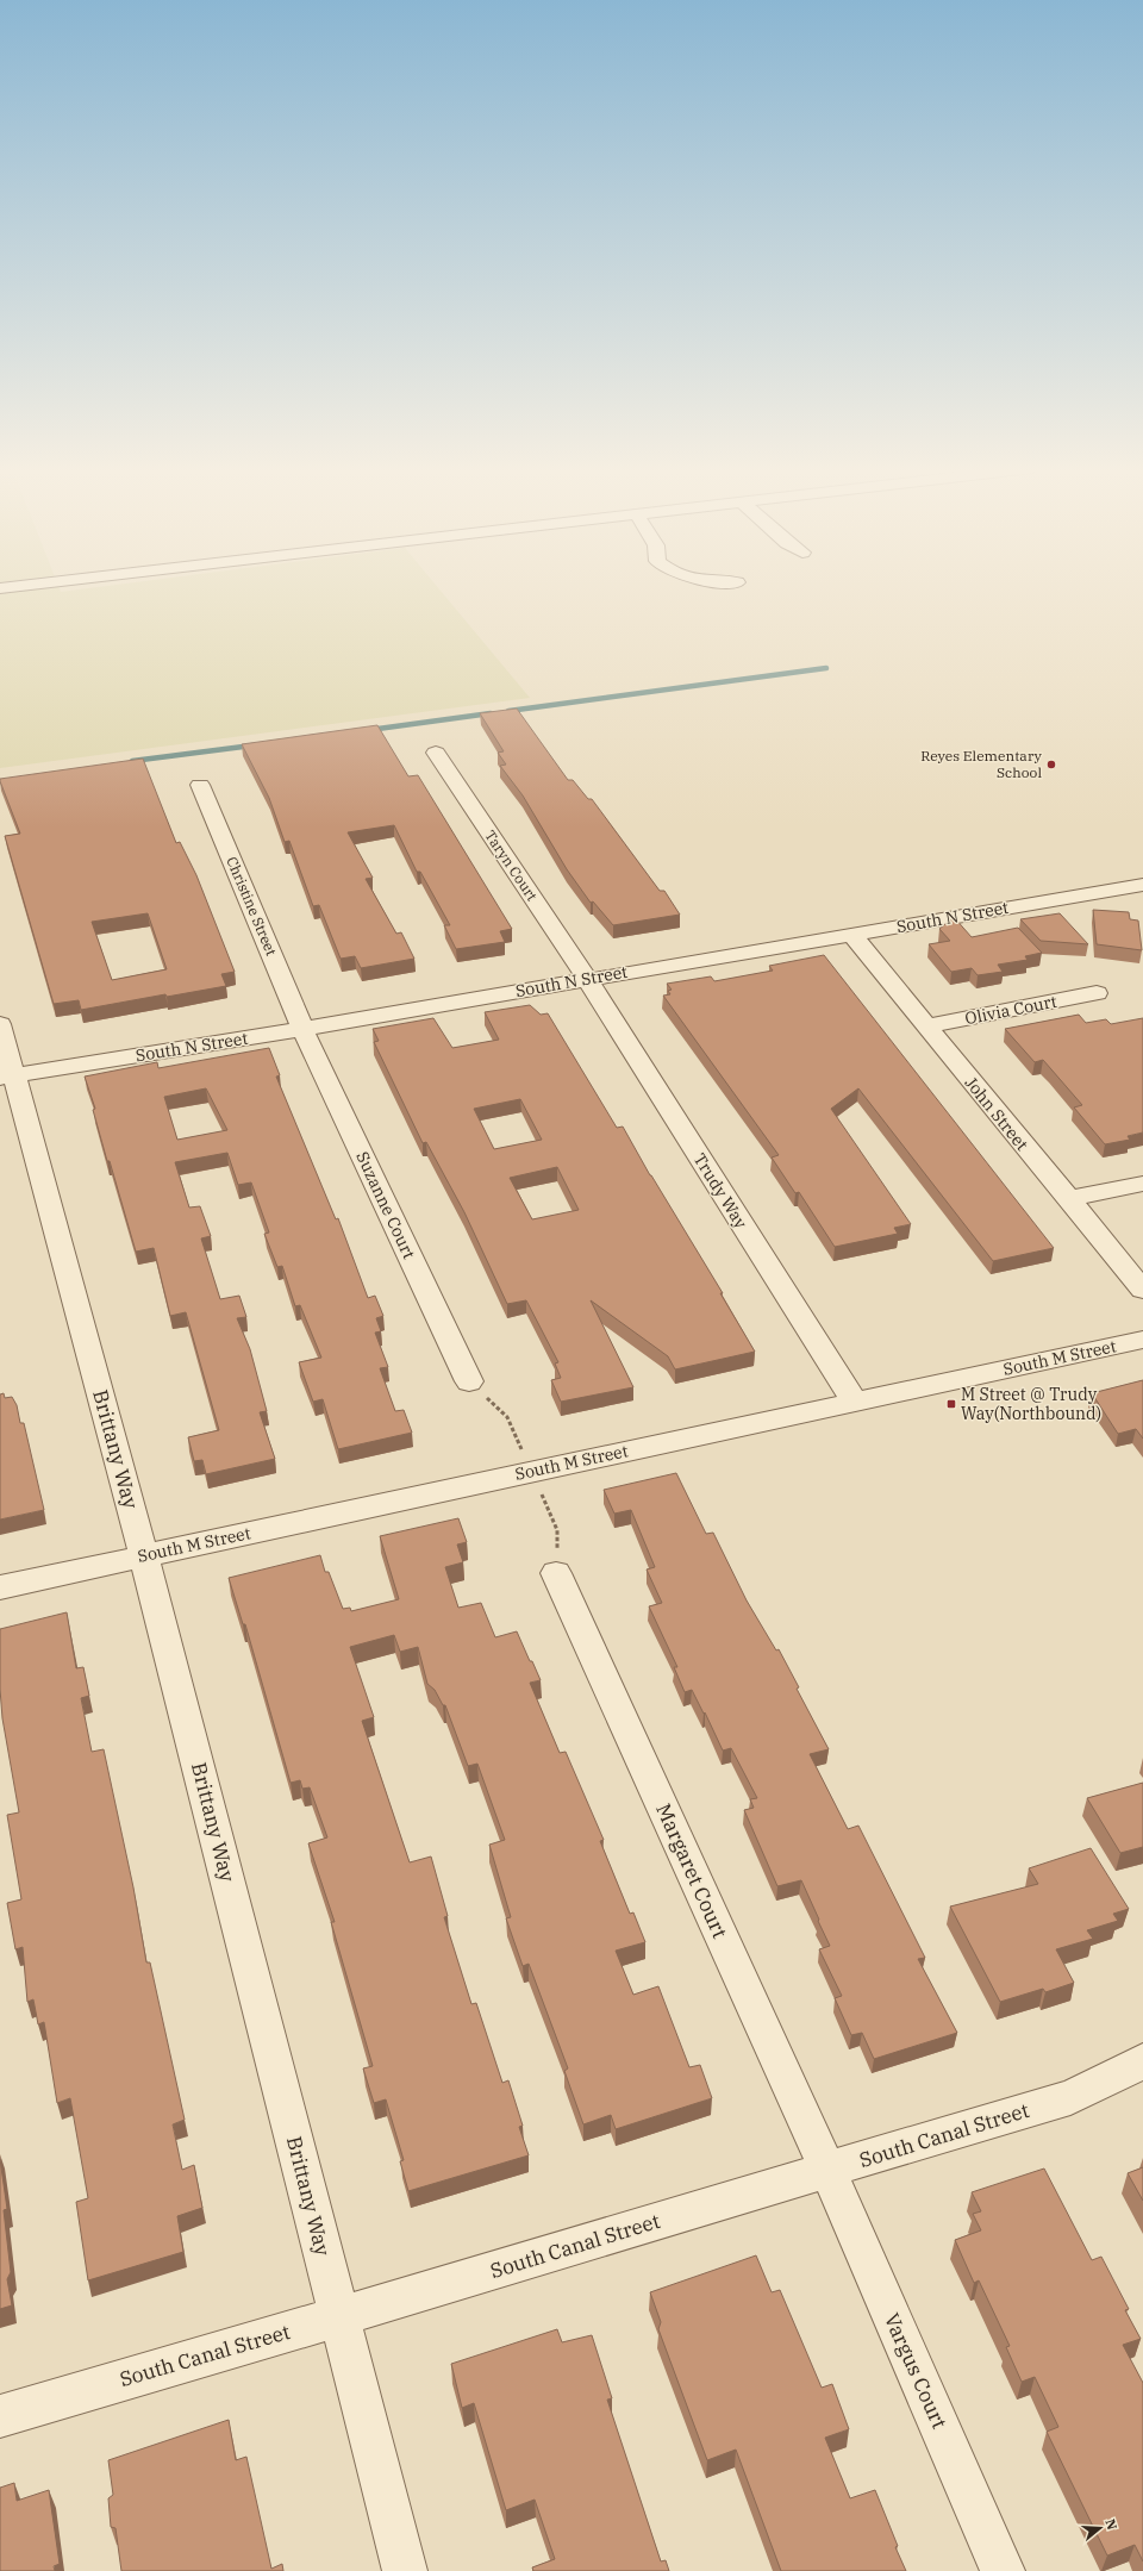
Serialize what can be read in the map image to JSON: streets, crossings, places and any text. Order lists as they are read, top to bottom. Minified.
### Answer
{"streets":{"street":["Taryn Court","Christine Street","South N Street","Olivia Court","John Street","Trudy Way","Suzanne Court","South M Street","Brittany Way","Margaret Court","South Canal Street","Vargus Court"]},"crossings":[["Taryn Court","South N Street"],["Taryn Court","Trudy Way"],["Christine Street","South N Street"],["Christine Street","Suzanne Court"],["South N Street","John Street"],["South N Street","Trudy Way"],["South N Street","Suzanne Court"],["South N Street","Brittany Way"],["Olivia Court","John Street"],["Trudy Way","South M Street"],["South M Street","Brittany Way"],["Brittany Way","South Canal Street"],["Margaret Court","South Canal Street"],["Margaret Court","Vargus Court"],["South Canal Street","Vargus Court"]],"places":{"other":["Reyes Elementary School"],"transit":["M Street @ Trudy Way(Northbound)"]},"north":"right"}
